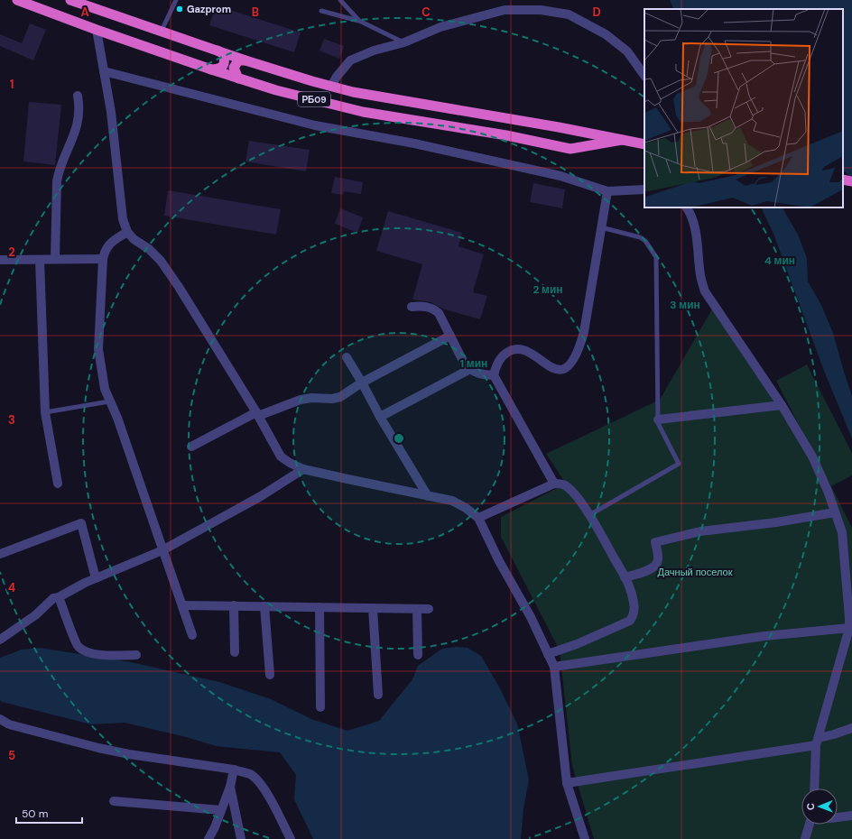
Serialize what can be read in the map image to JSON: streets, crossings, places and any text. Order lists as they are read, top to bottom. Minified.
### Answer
{"streets":{"highway":["РБ09"]},"parks":["Дачный поселок"],"places":["Gazprom"],"scale_bar":"50 m","north":"left","grid":{"columns":["A","B","C","D"],"rows":["1","2","3","4","5"]},"rings":["4 мин","2 мин","3 мин","1 мин"]}
